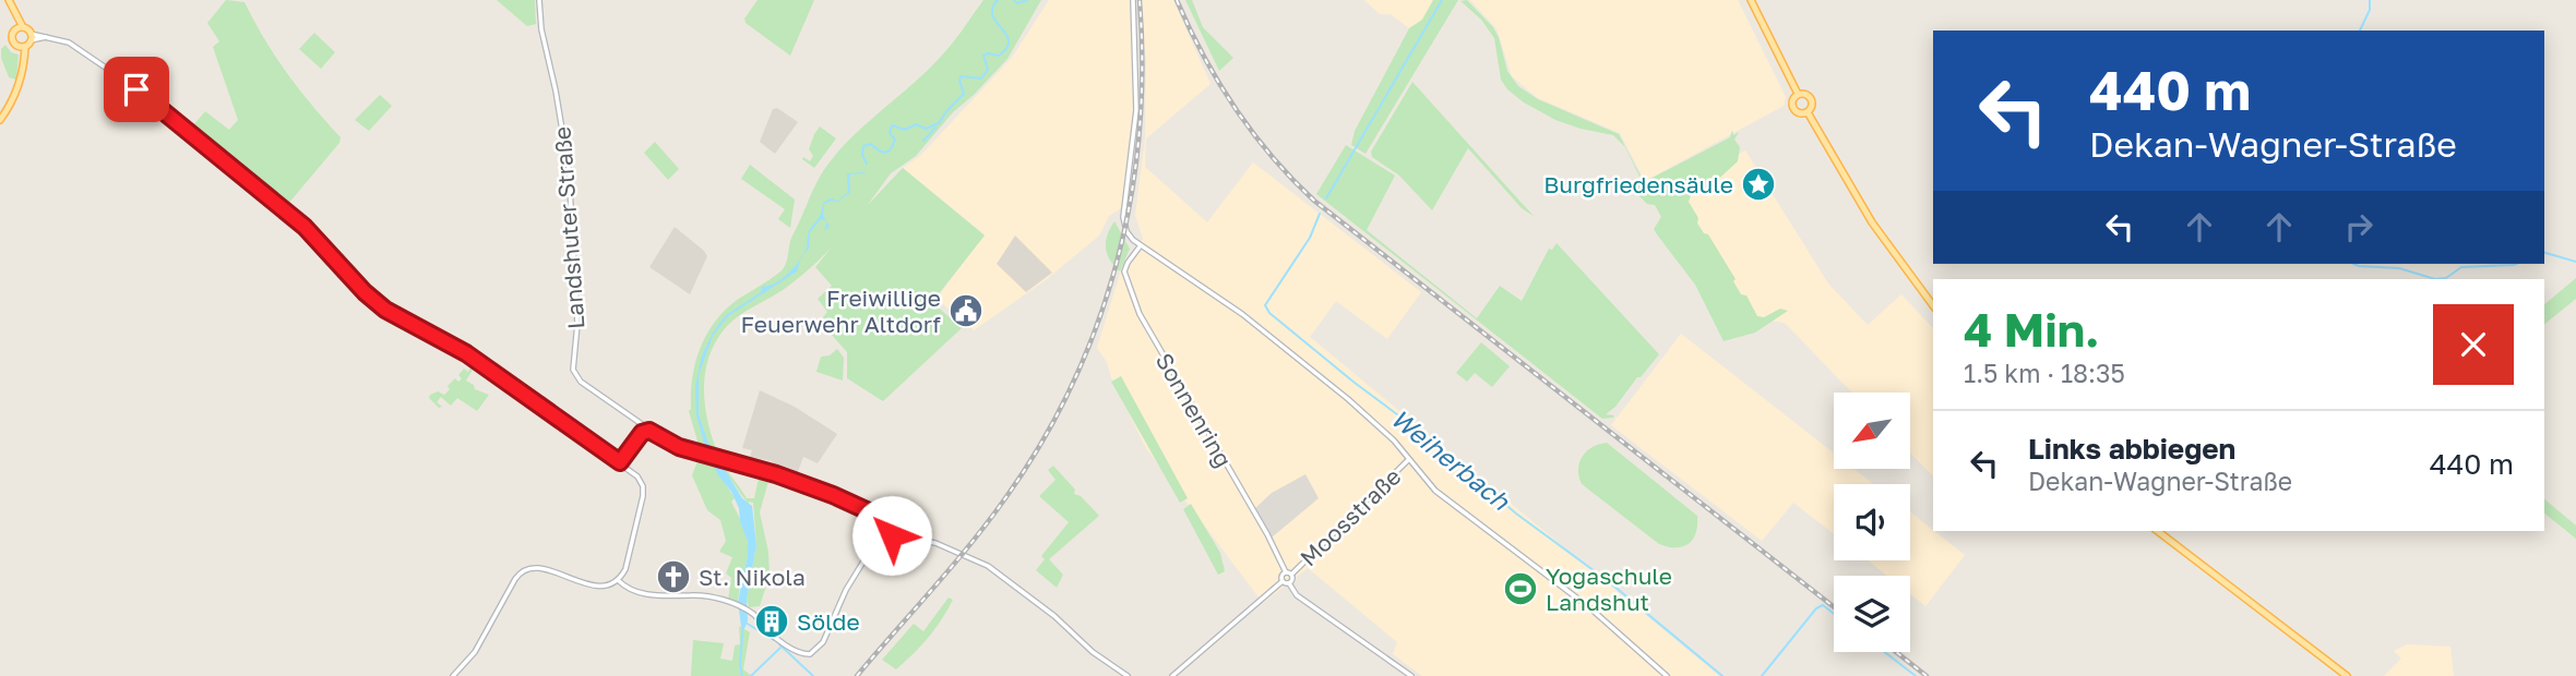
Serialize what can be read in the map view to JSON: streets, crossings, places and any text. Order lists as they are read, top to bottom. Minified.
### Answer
{"streets":{"street":["Landshuter Straße","Sonnenring","Moosstraße"]},"crossings":[["Sonnenring","Moosstraße"]],"water":["Weiherbach"],"places":{"place":["Burgfriedensäule"],"public building":["Freiwillige Feuerwehr Altdorf"],"church":["St. Nikola"],"sports":["Yogaschule Landshut"],"building":["Sölde"]},"north":"bottom left","page":{"turn":["440 m","Dekan-Wagner-Straße"],"heading":["4 Min.","1.5 km · 18:35"],"list":[{"name":"Links abbiegen","note":"Dekan-Wagner-Straße","value":"440 m"}]}}
